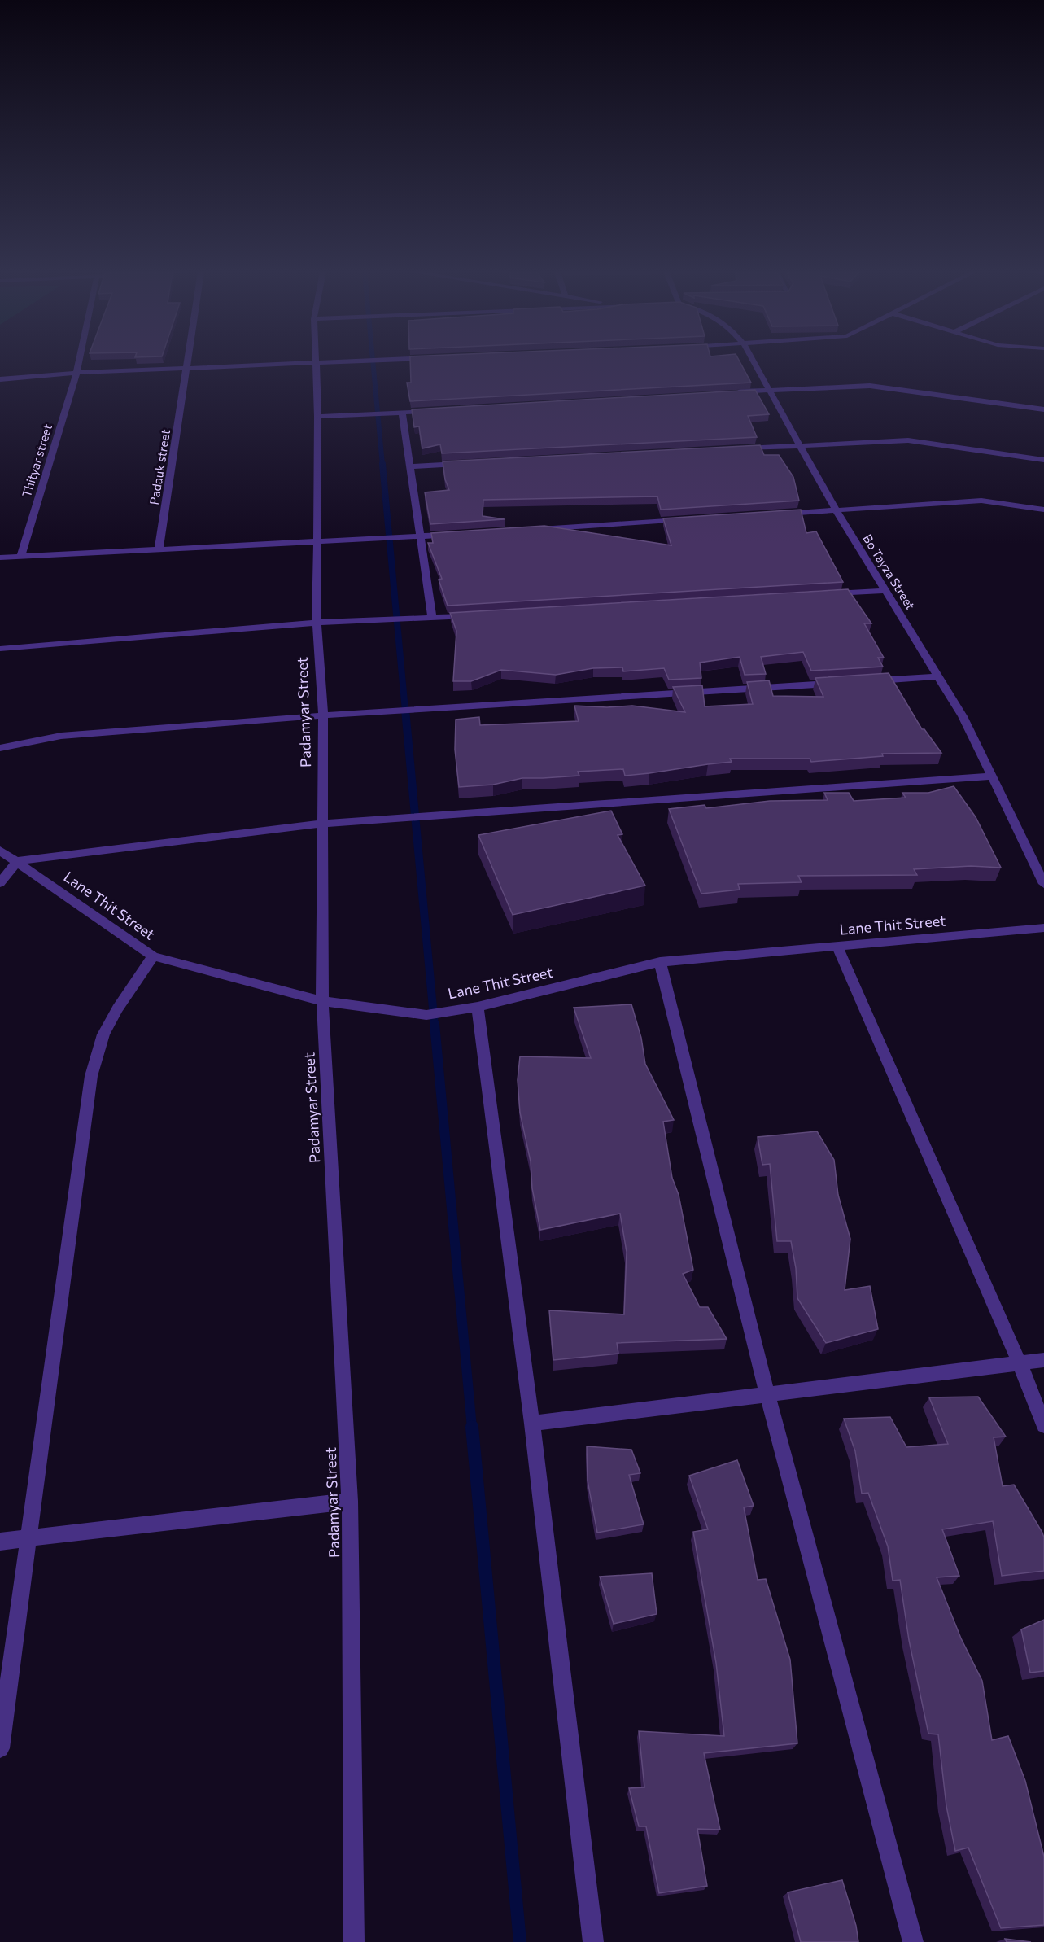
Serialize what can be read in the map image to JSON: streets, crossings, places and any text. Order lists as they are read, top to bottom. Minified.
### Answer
{"streets":{"street":["Thityar street","Padauk street","Bo Tayza Street","Padamyar Street","Lane Thit Street"]},"crossings":[["Padamyar Street","Lane Thit Street"]]}
